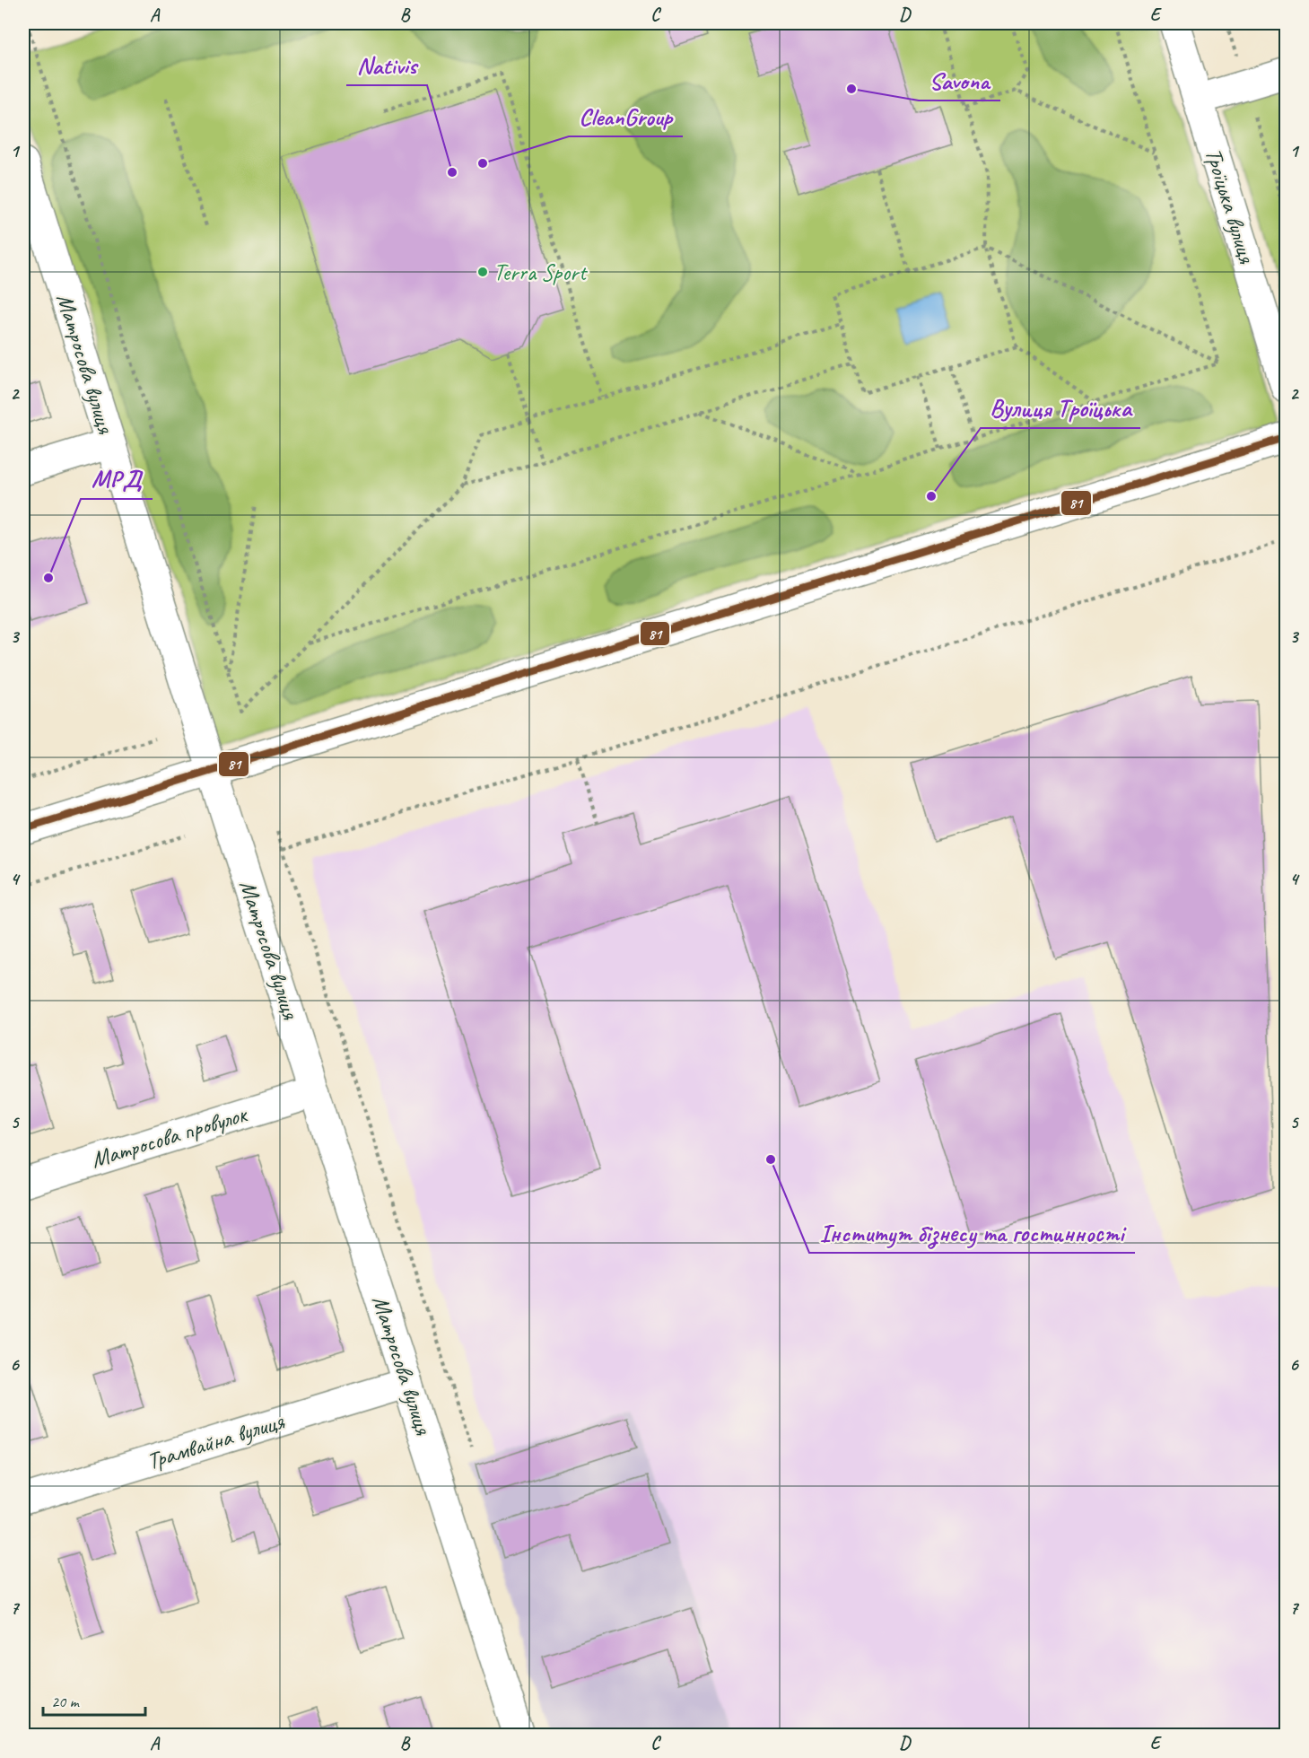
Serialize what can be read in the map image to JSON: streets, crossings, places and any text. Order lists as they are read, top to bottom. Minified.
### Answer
{"streets":{"street":["Троїцька вулиця","Матросова вулиця","Матросова провулок","Трамвайна вулиця"]},"crossings":[["Матросова вулиця","Матросова провулок"],["Матросова вулиця","Трамвайна вулиця"]],"places":["Savona","CleanGroup","Nativis","Terra Sport","Вулиця Троїцька","МРД","Інститут бізнесу та гостинності"],"lines":["transit line 81"],"scale_bar":"20 m","grid":{"columns":["A","B","C","D","E"],"rows":["1","2","3","4","5","6","7"]}}
